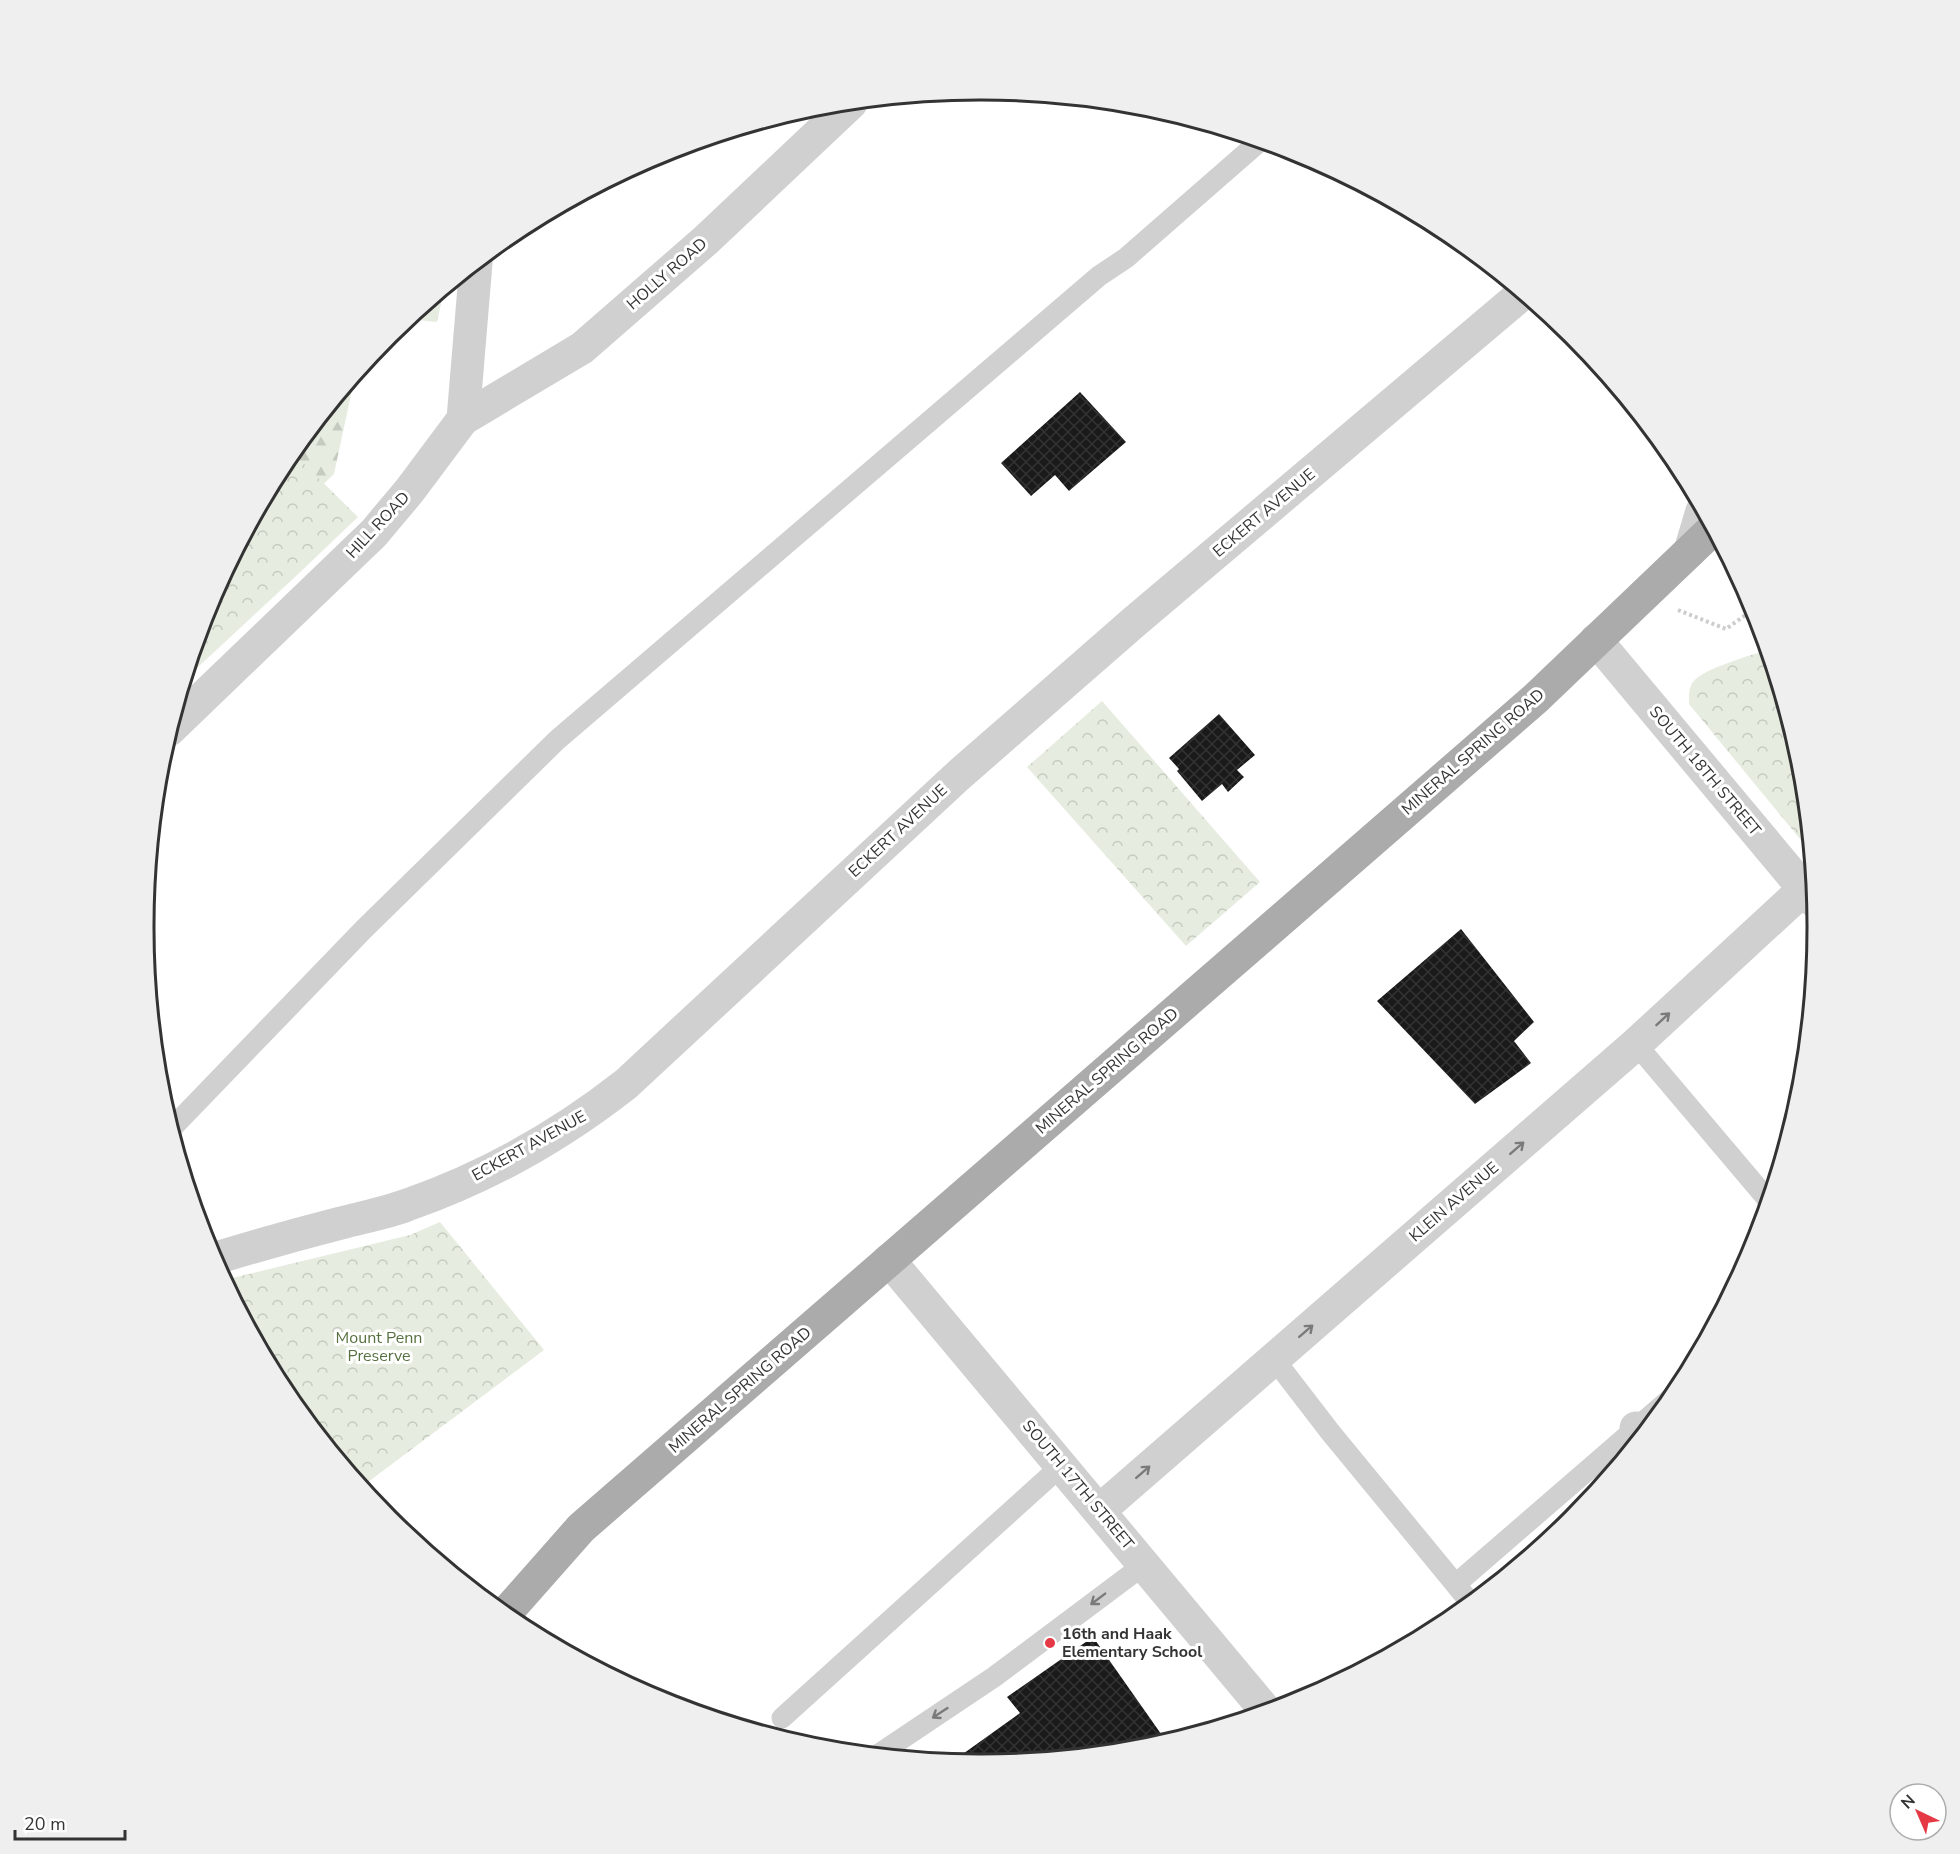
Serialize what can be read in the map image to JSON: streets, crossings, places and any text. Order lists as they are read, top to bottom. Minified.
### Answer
{"streets":{"main road":["MINERAL SPRING ROAD"],"street":["HOLLY ROAD","ECKERT AVENUE","HILL ROAD","SOUTH 18TH STREET","KLEIN AVENUE","SOUTH 17TH STREET"]},"crossings":[["HOLLY ROAD","HILL ROAD"],["MINERAL SPRING ROAD","SOUTH 18TH STREET"],["MINERAL SPRING ROAD","SOUTH 17TH STREET"],["KLEIN AVENUE","SOUTH 17TH STREET"]],"one_way":["KLEIN AVENUE"],"parks":["Mount Penn Preserve"],"places":["16th and Haak Elementary School"],"scale_bar":"20 m","north":"top left"}
